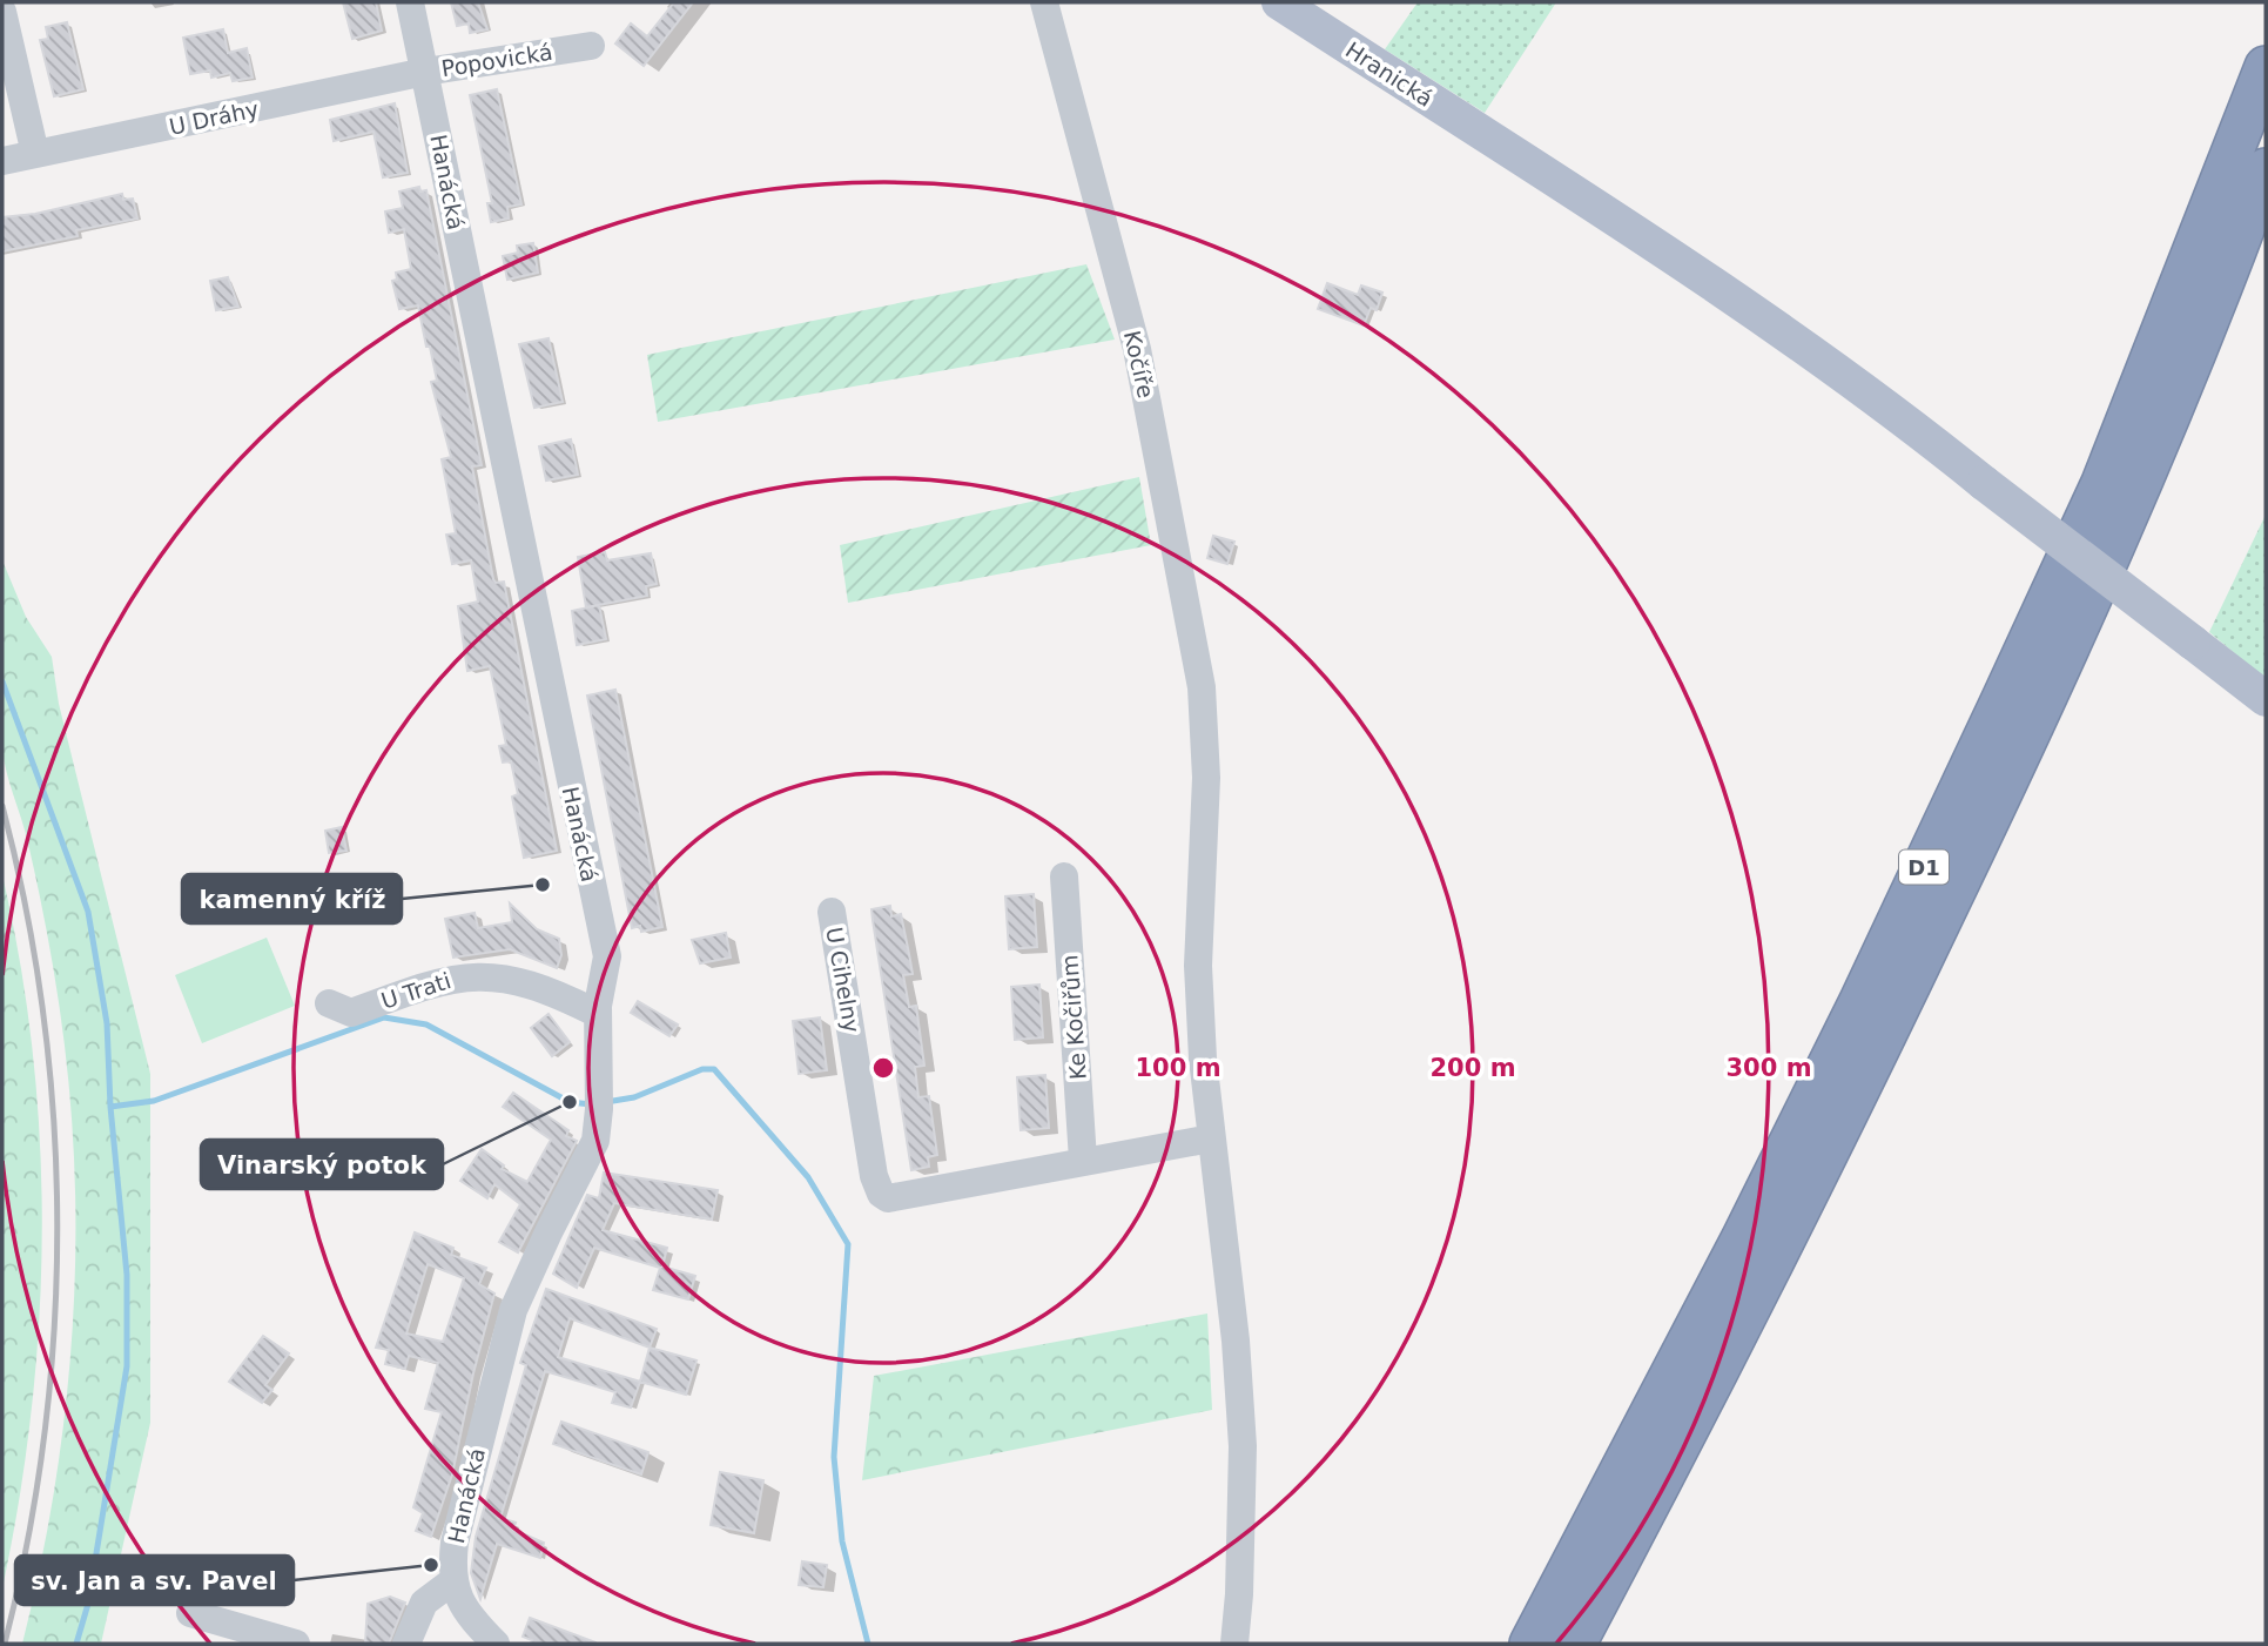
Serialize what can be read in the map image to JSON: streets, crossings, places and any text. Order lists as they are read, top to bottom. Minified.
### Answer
{"streets":{"highway":["D1"],"main road":["Hranická"],"street":["Popovická","U Dráhy","Hanácká","Kočíře","U Cihelny","U Trati","Ke Kočiřům"]},"crossings":[["Popovická","U Dráhy"],["Popovická","Hanácká"],["U Dráhy","Hanácká"],["Hanácká","U Trati"],["U Cihelny","Ke Kočiřům"]],"places":["kamenný kříž","Vinarský potok","sv. Jan a sv. Pavel"],"rings":["100 m","200 m","300 m"]}
